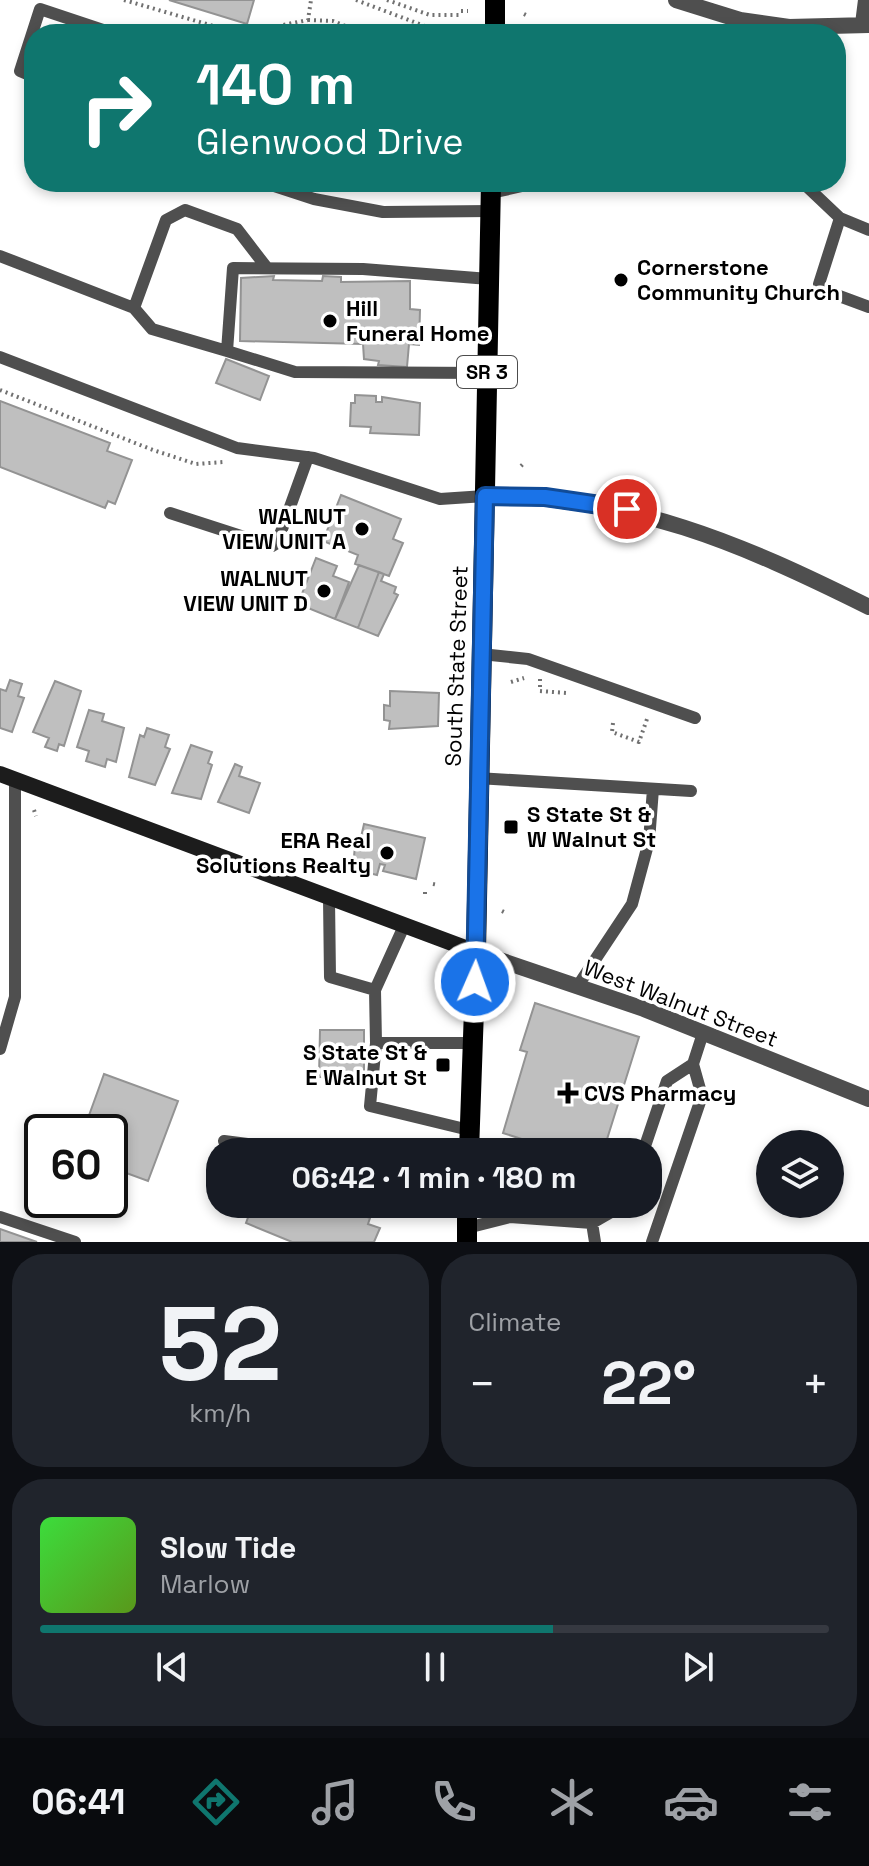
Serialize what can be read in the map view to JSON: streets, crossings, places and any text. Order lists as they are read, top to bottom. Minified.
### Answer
{"streets":{"main road":["SR 3","South State Street"],"street":["West Walnut Street"]},"crossings":[["South State Street","West Walnut Street"]],"places":{"other":["Cornerstone Community Church","Hill Funeral Home","WALNUT VIEW UNIT A","WALNUT VIEW UNIT D","ERA Real Solutions Realty"],"transit":["S State St & W Walnut St","S State St & E Walnut St"],"health":["CVS Pharmacy"]},"page":{"turn":["140 m","Glenwood Drive"],"limit":"60","trip":"06:42 · 1 min · 180 m","tile":[["52","km/h"],"Climate"],"heat":["−","22°","+"],"song":["Slow Tide","Marlow"],"tabs":"06:41"}}
